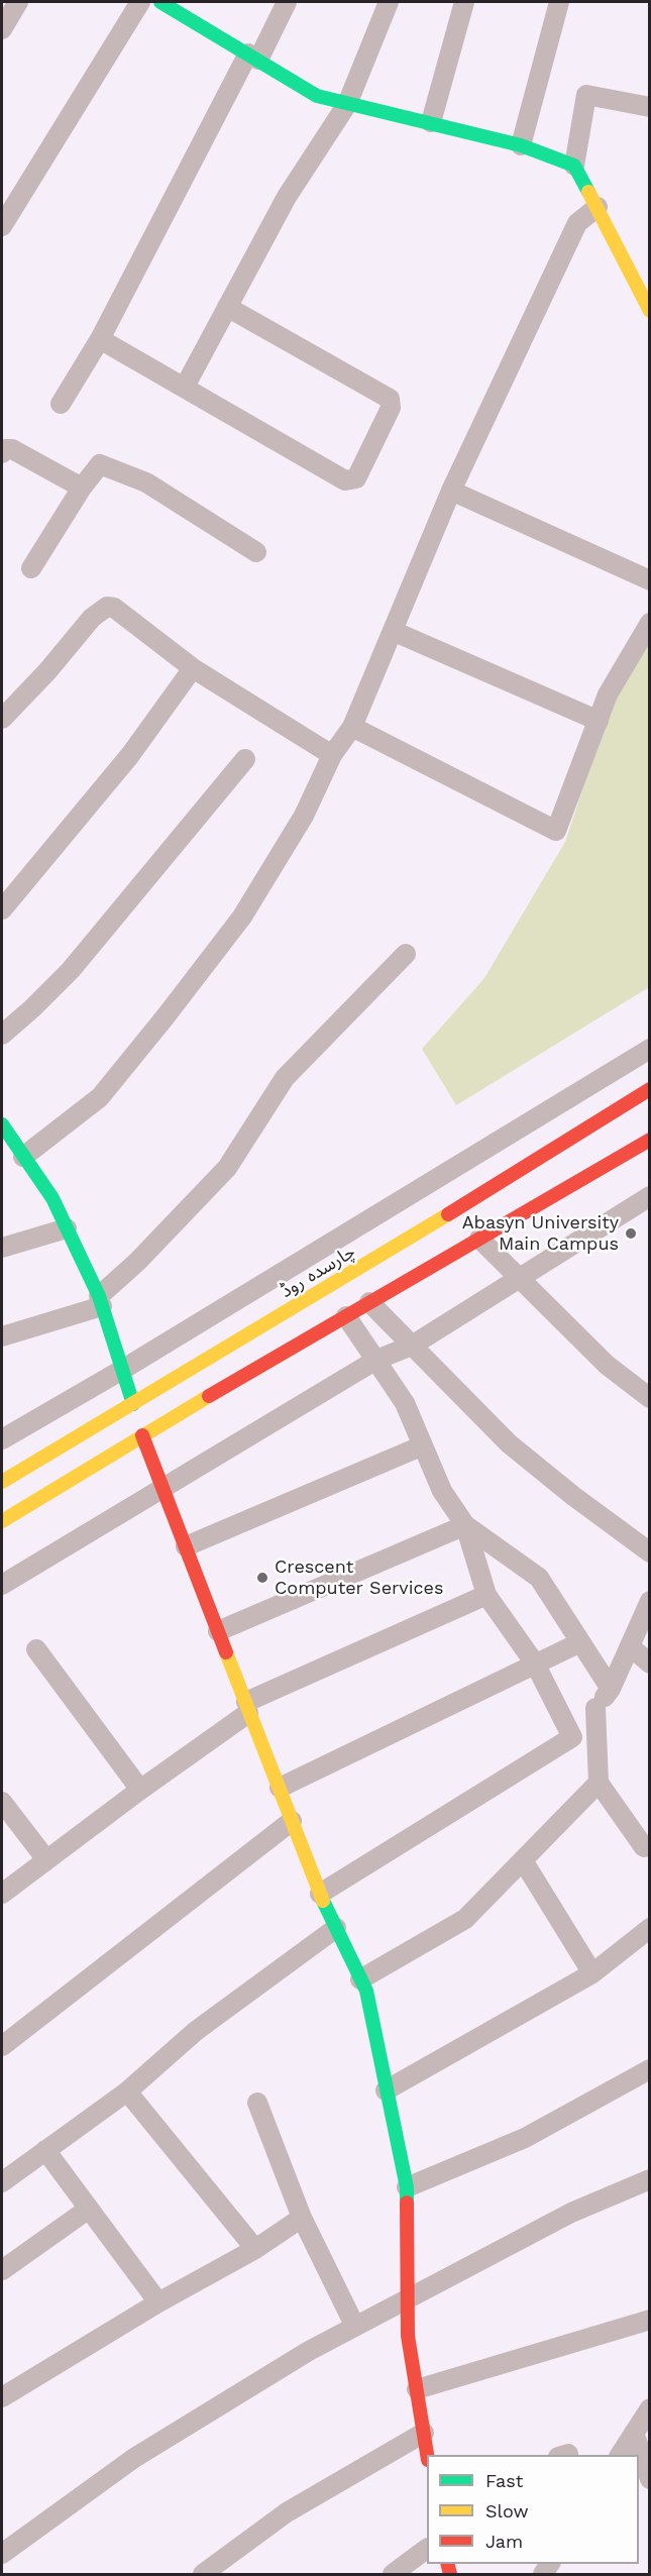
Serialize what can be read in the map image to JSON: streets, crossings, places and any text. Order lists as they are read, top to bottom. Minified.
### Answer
{"streets":{"main road":["چارسدہ روڈ"]},"places":["Abasyn University Main Campus","Crescent Computer Services"],"legend":["Fast","Slow","Jam"]}
